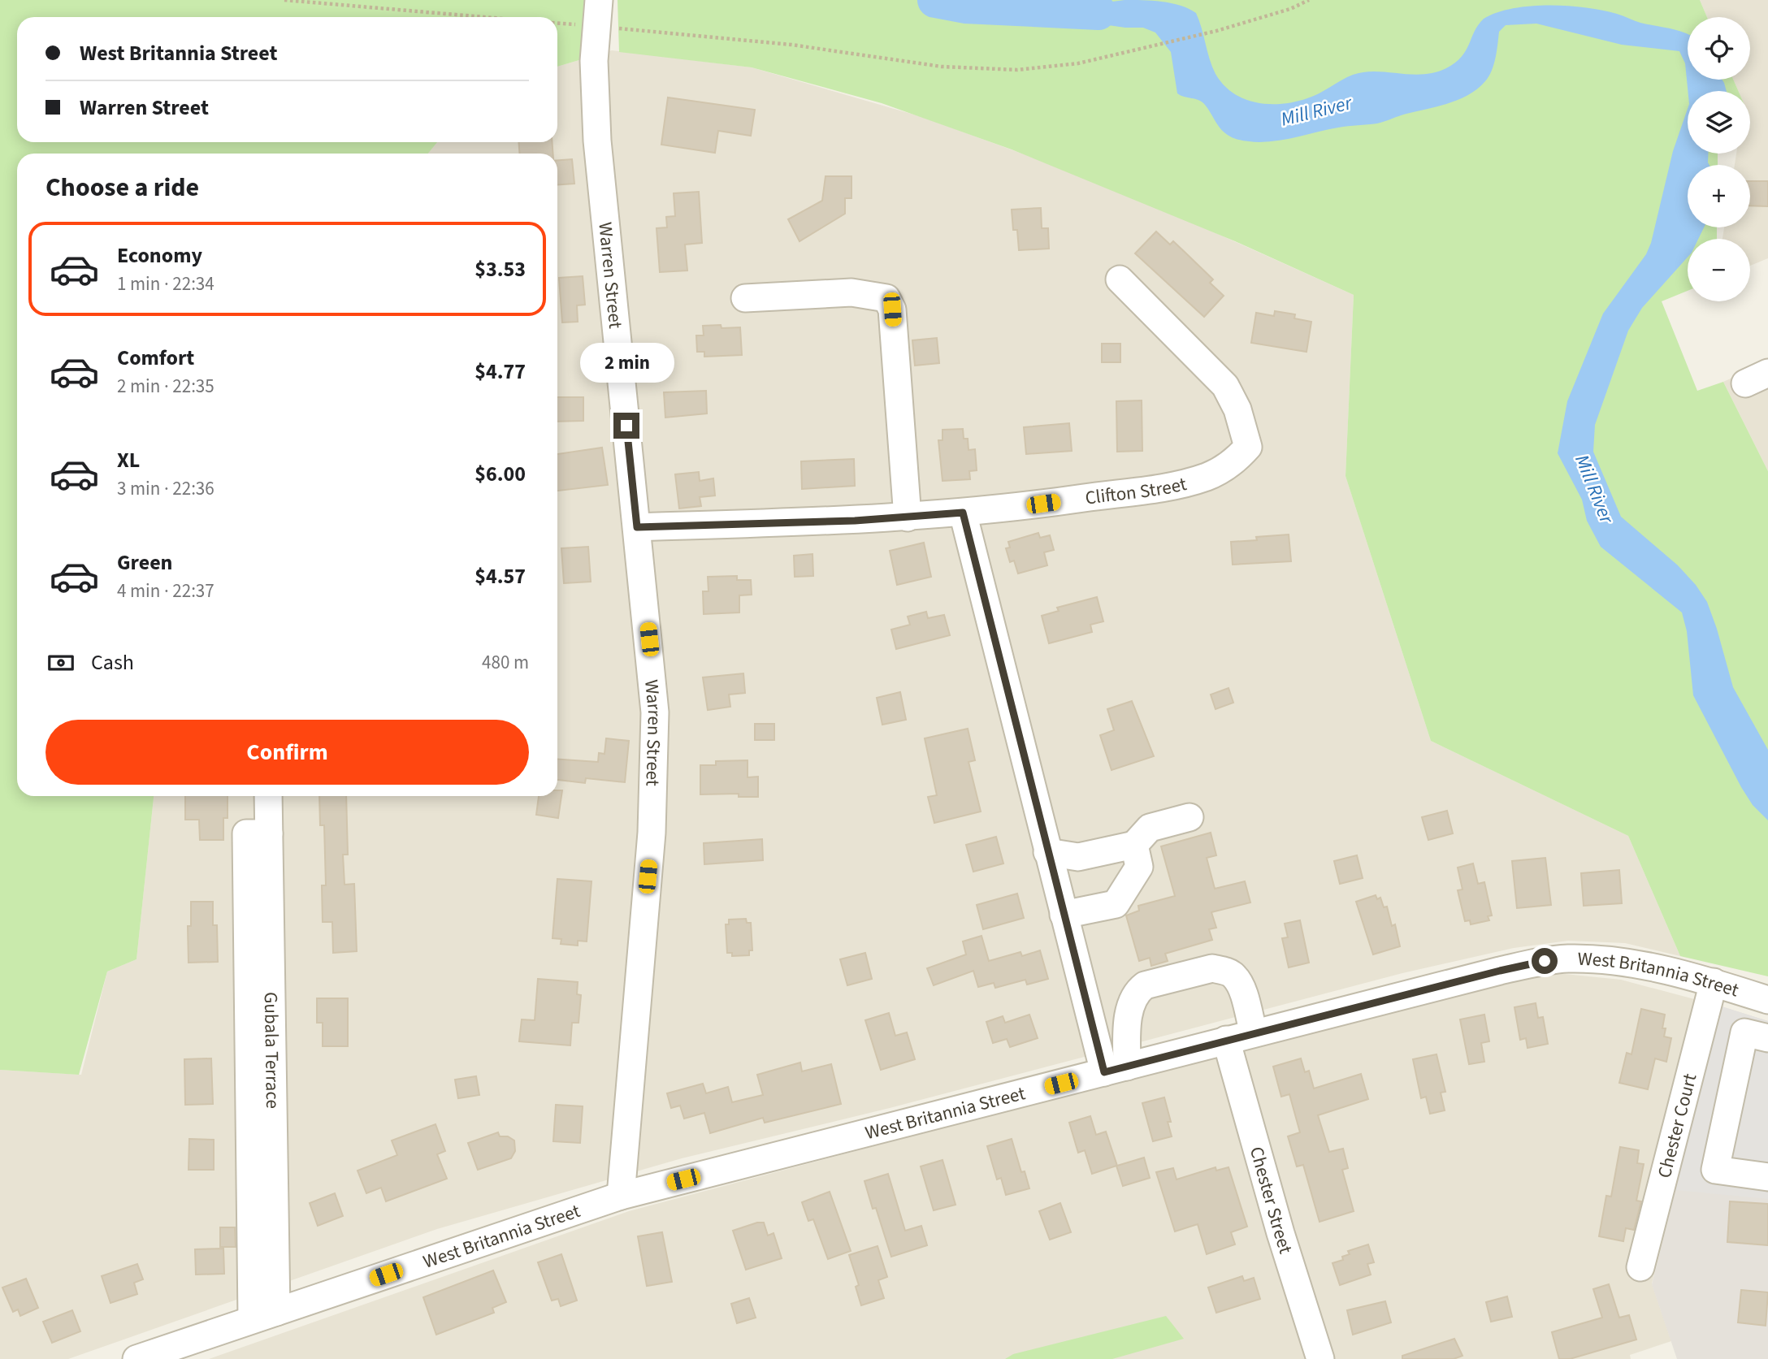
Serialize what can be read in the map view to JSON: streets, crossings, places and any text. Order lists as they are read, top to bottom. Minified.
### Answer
{"streets":{"street":["Warren Street","Clifton Street","West Britannia Street","Gubala Terrace","Chester Court","Chester Street"]},"crossings":[["Warren Street","Clifton Street"],["Warren Street","West Britannia Street"],["West Britannia Street","Gubala Terrace"],["West Britannia Street","Chester Court"],["West Britannia Street","Chester Street"]],"water":["Mill River"],"page":{"map_buttons":["+","−"],"banner":["West Britannia Street","Warren Street"],"heading":"Choose a ride","list":[{"name":"Economy","note":"1 min · 22:34","value":"$3.53"},{"name":"Comfort","note":"2 min · 22:35","value":"$4.77"},{"name":"XL","note":"3 min · 22:36","value":"$6.00"},{"name":"Green","note":"4 min · 22:37","value":"$4.57"}],"bubble":"2 min","pay":["Cash","480 m"],"buttons":"Confirm"}}
